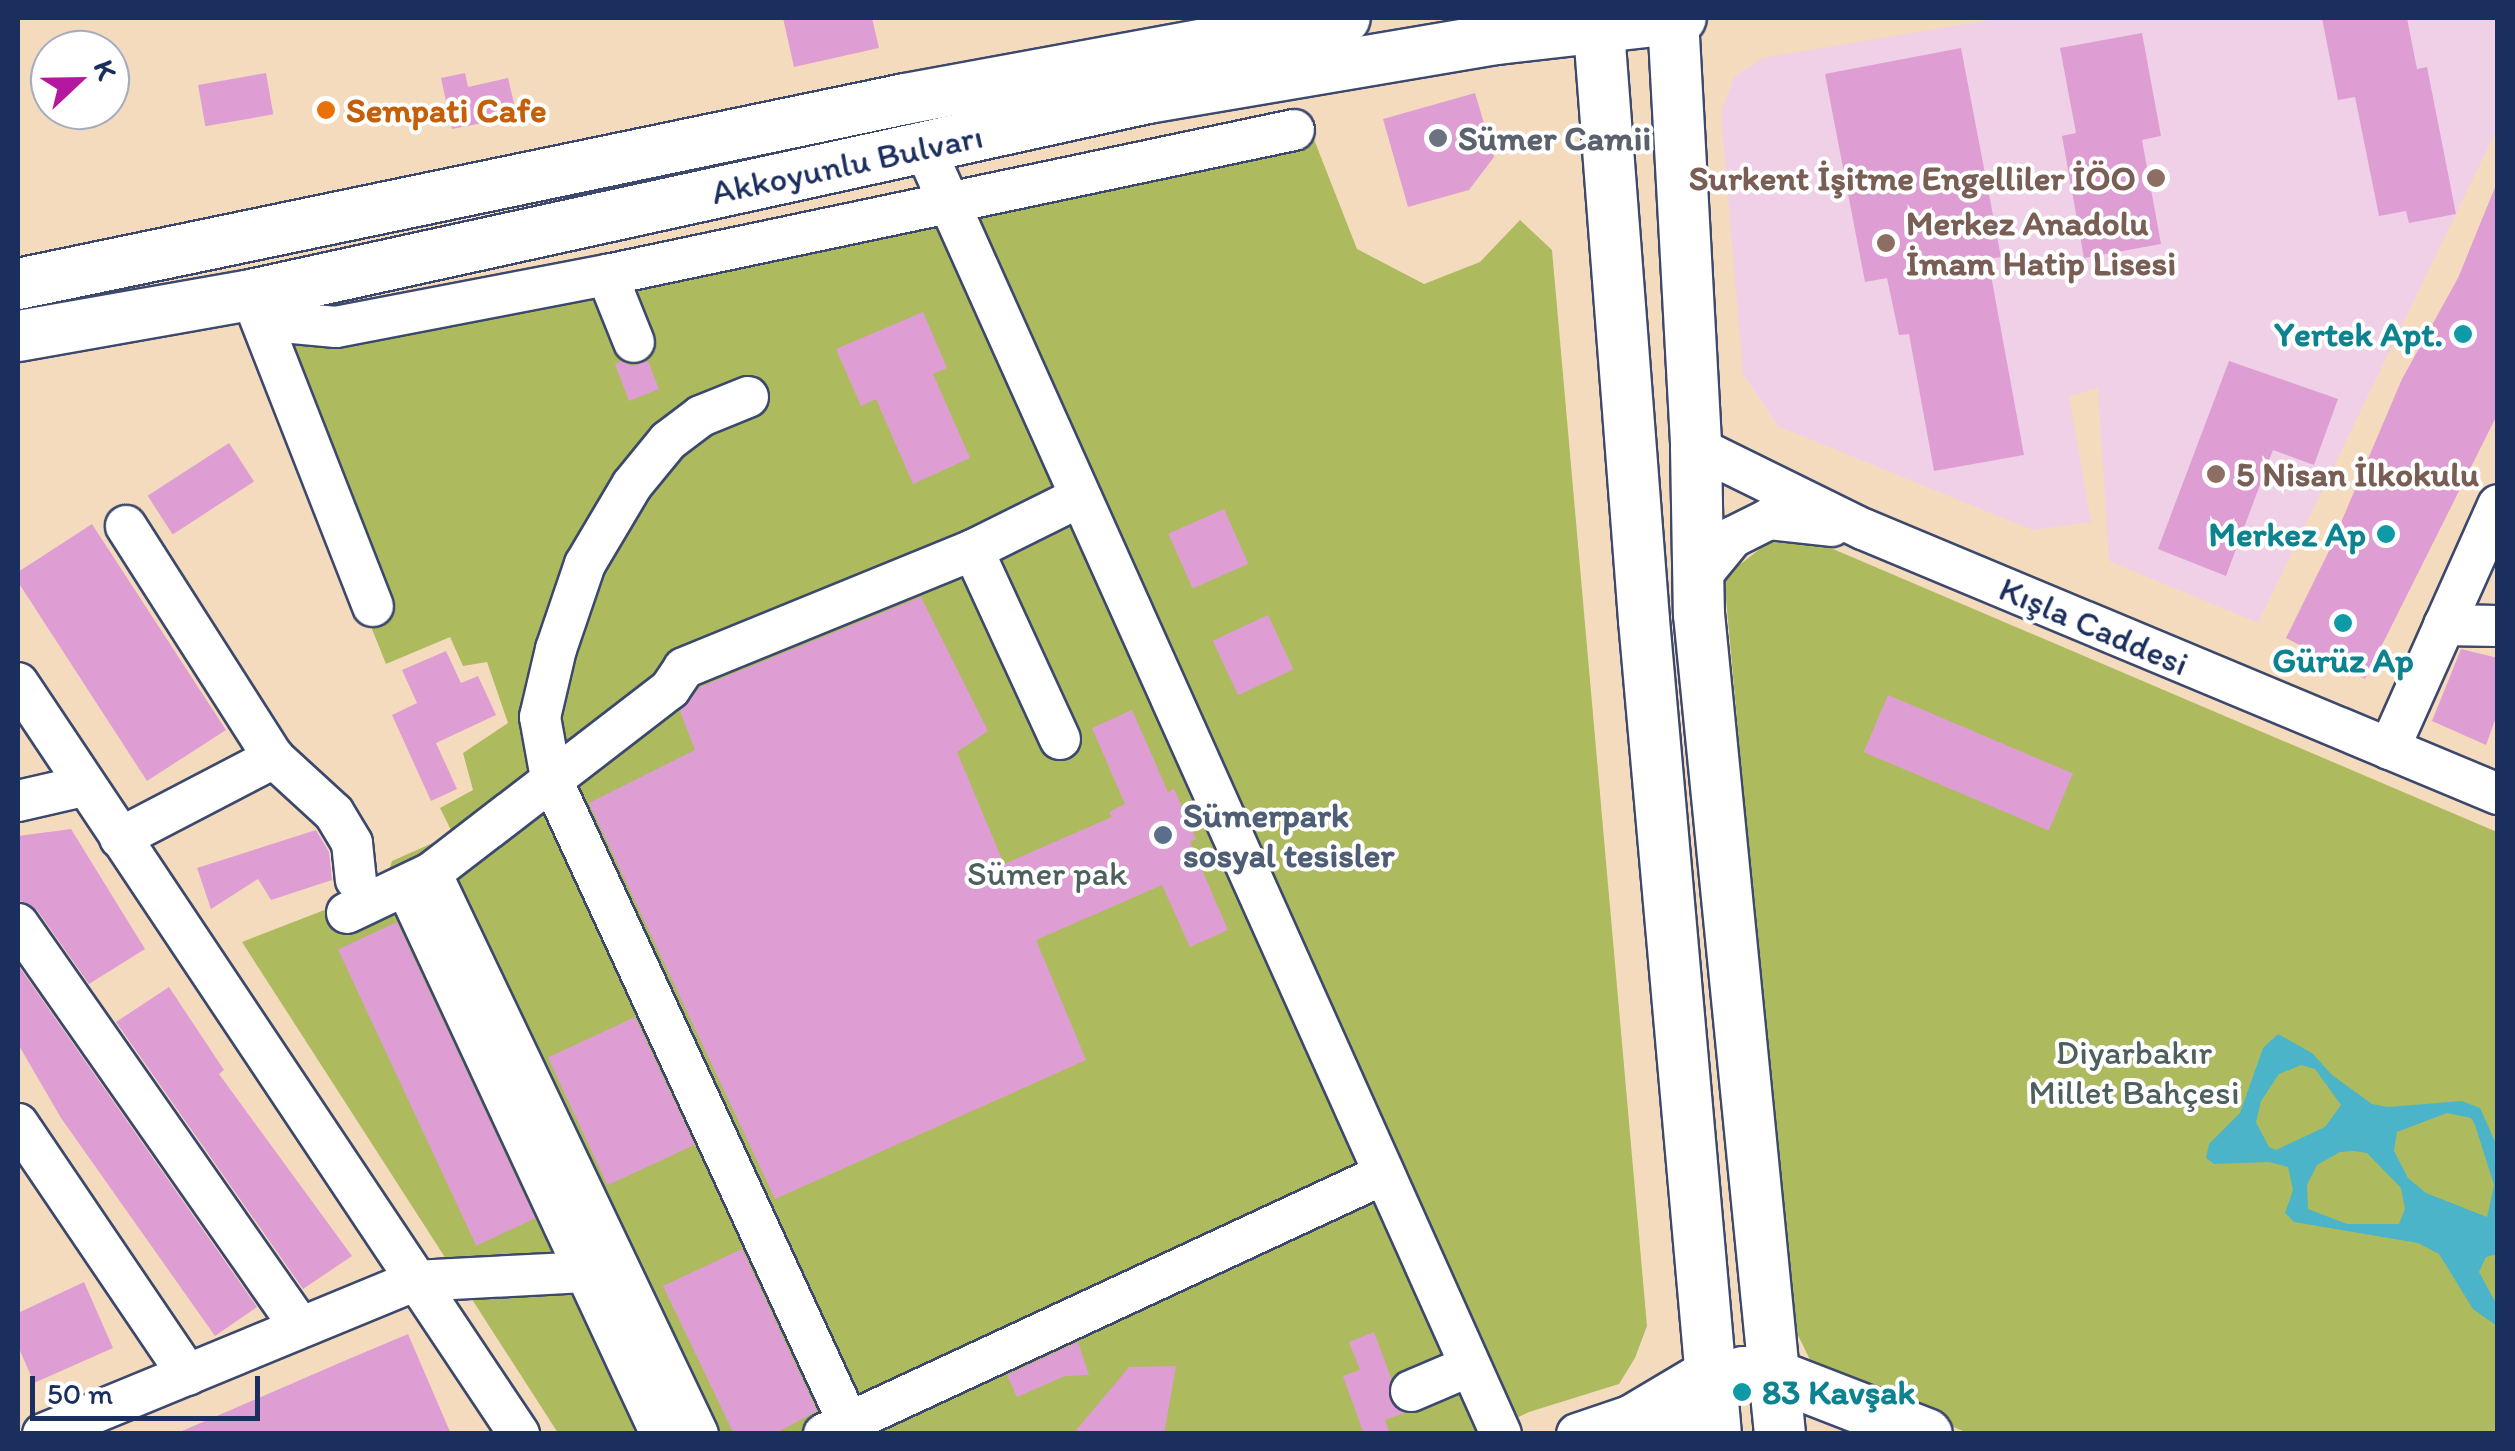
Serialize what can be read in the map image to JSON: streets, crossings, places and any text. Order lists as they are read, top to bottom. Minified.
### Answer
{"streets":{"main road":["Akkoyunlu Bulvarı"],"street":["Kışla Caddesi"]},"parks":["Sümer pak","Diyarbakır Millet Bahçesi"],"places":["Sempati Cafe","Sümer Camii","Surkent İşitme Engelliler İÖO","Merkez Anadolu İmam Hatip Lisesi","Yertek Apt.","5 Nisan İlkokulu","Merkez Ap","Gürüz Ap","Sümerpark sosyal tesisler","83 Kavşak"],"scale_bar":"50 m","north":"right"}
